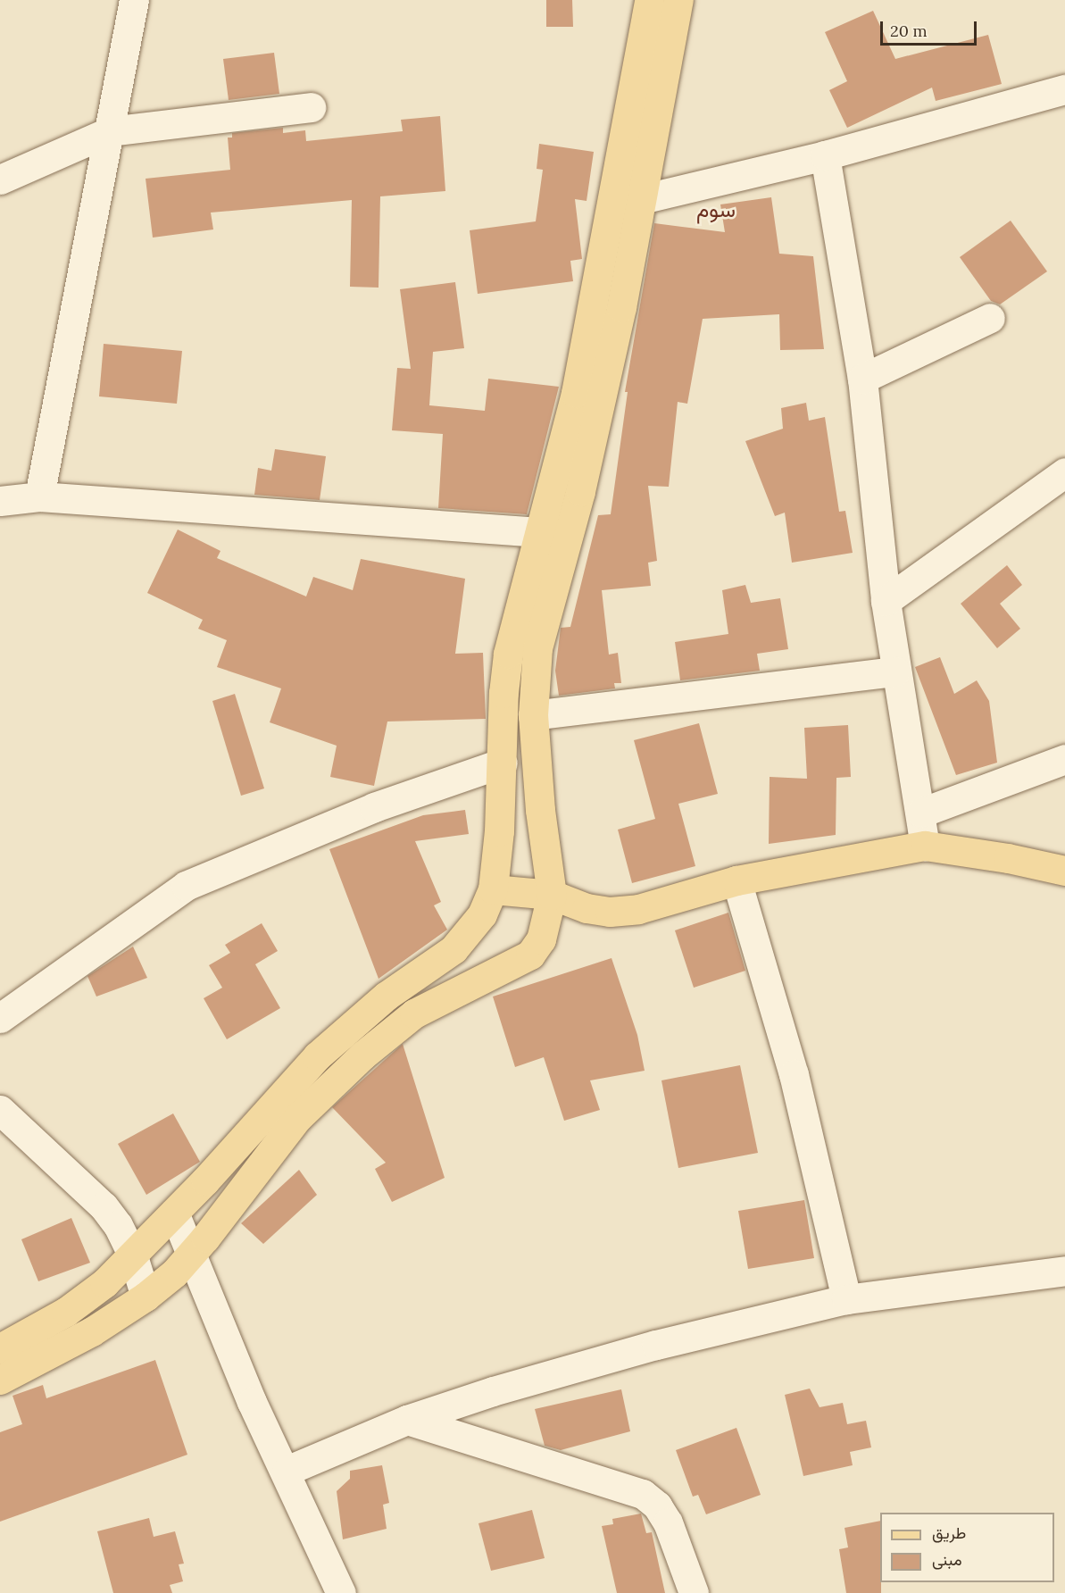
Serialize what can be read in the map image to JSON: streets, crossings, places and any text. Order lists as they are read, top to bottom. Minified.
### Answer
{"districts":["سوم"],"legend":["طريق","مبنى"],"scale_bar":"20 m"}
